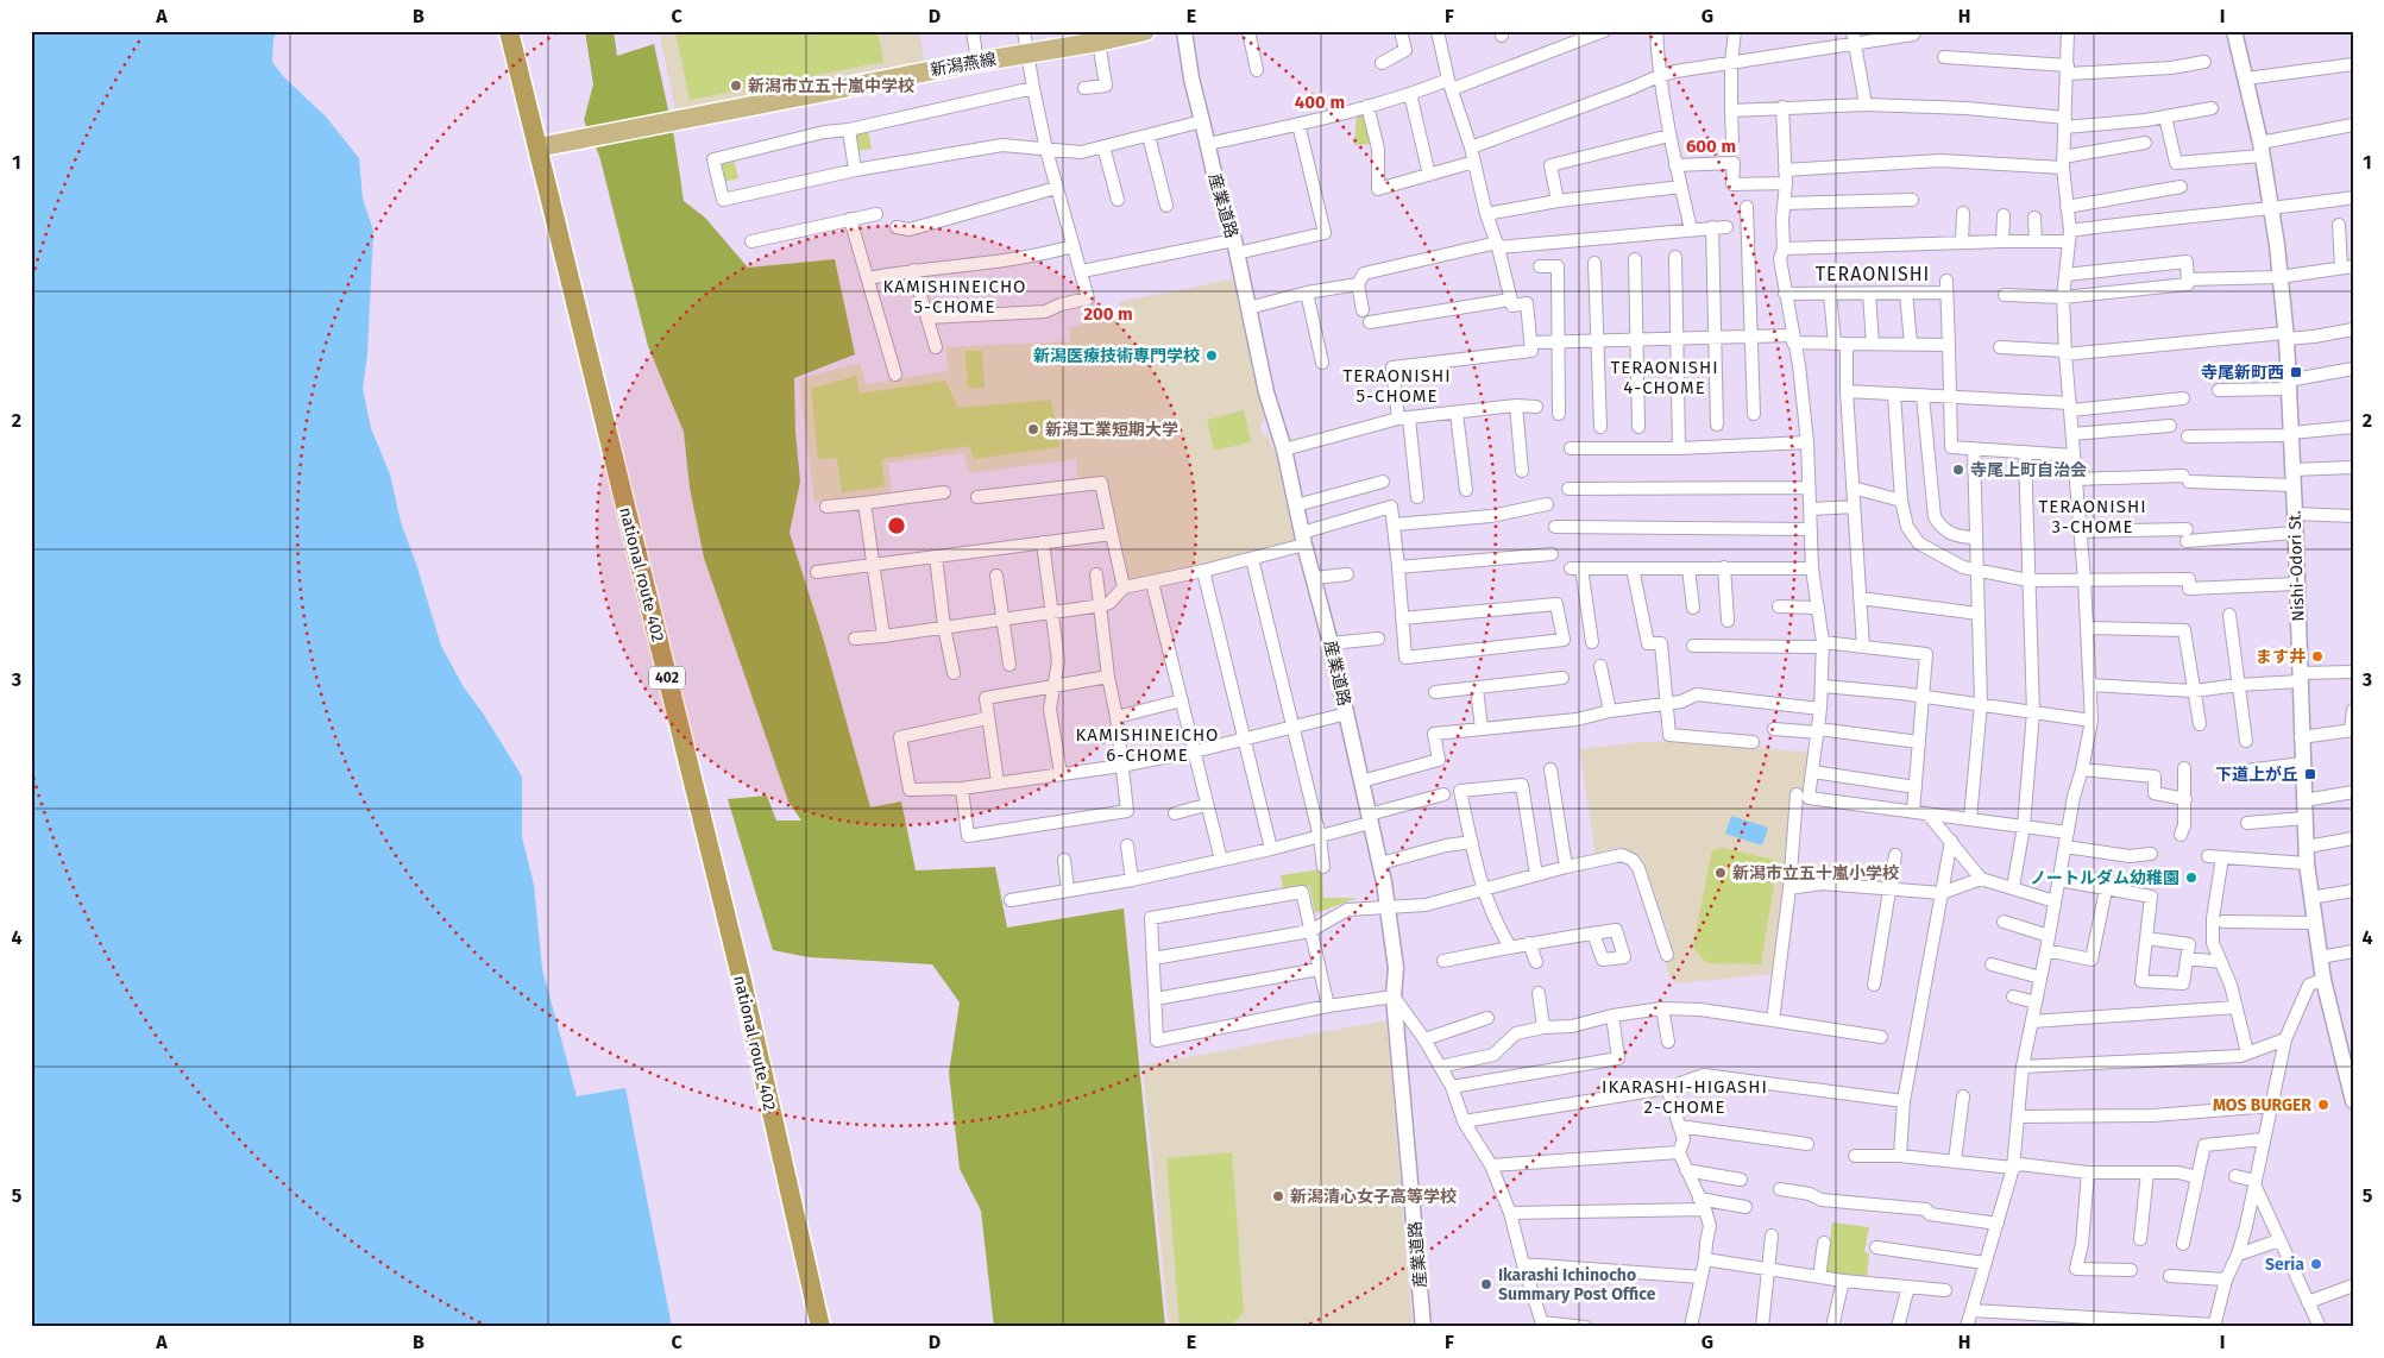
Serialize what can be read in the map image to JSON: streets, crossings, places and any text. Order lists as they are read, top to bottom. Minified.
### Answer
{"streets":{"highway":["national route 402","402"],"main road":["新潟燕線"],"street":["産業道路","Nishi-Odori St."]},"crossings":[["新潟燕線","national route 402"]],"districts":["TERAONISHI","KAMISHINEICHO 5-CHOME","TERAONISHI 4-CHOME","TERAONISHI 5-CHOME","TERAONISHI 3-CHOME","KAMISHINEICHO 6-CHOME","IKARASHI-HIGASHI 2-CHOME"],"places":{"other":["新潟市立五十嵐中学校","新潟医療技術専門学校","新潟工業短期大学","寺尾上町自治会","ます井","新潟市立五十嵐小学校","ノートルダム幼稚園","MOS BURGER","新潟清心女子高等学校","Seria","Ikarashi Ichinocho Summary Post Office"],"transit":["寺尾新町西","下道上が丘"]},"grid":{"columns":["A","B","C","D","E","F","G","H","I"],"rows":["1","2","3","4","5"]},"rings":["400 m","600 m","200 m"]}
